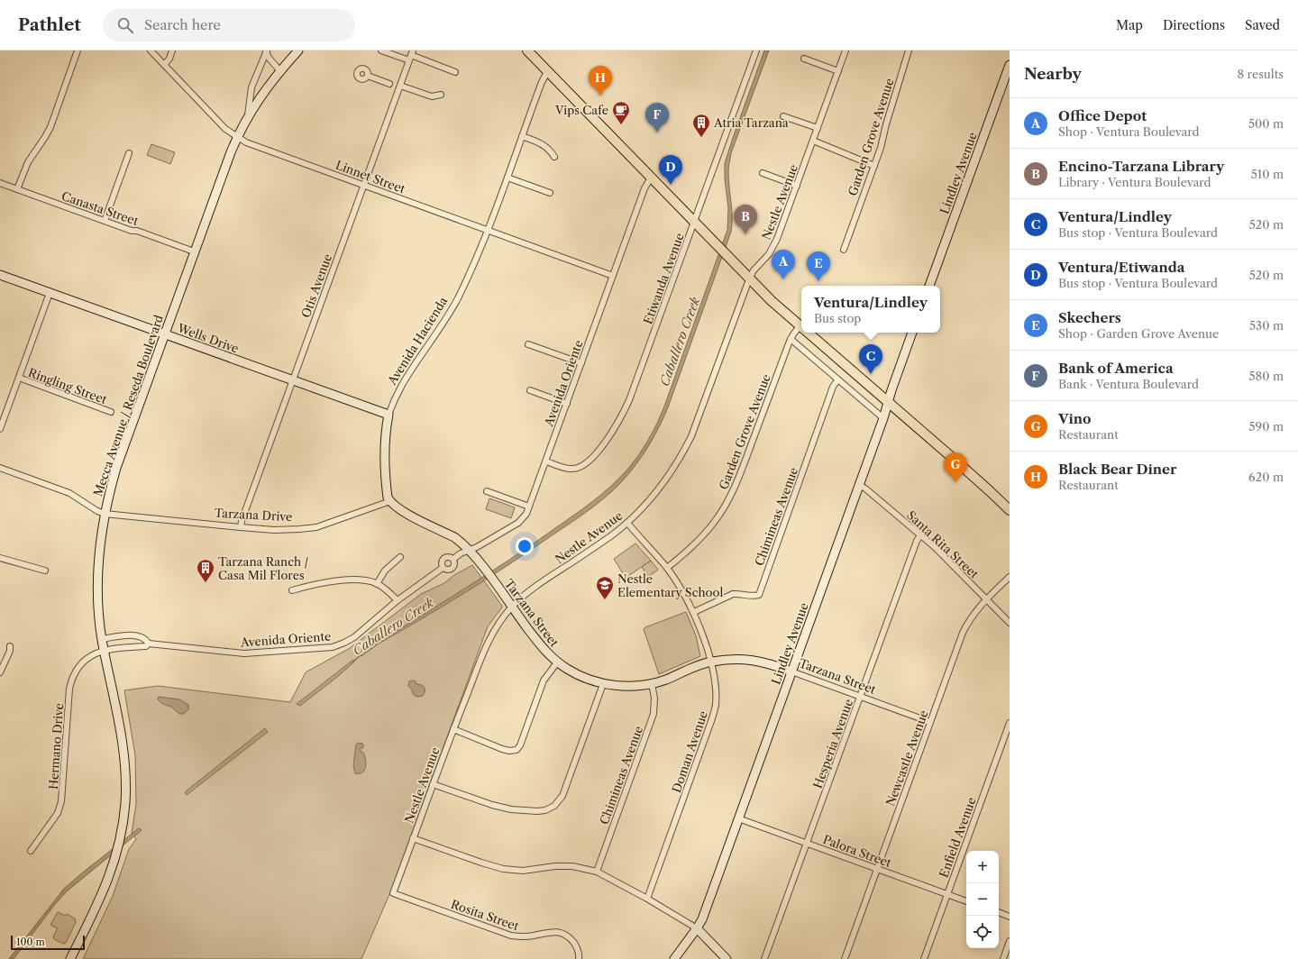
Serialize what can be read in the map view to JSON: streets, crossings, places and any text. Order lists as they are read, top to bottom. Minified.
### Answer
{"streets":{"street":["Garden Grove Avenue","Lindley Avenue","Linnet Street","Nestle Avenue","Canasta Street","Etiwanda Avenue","Otis Avenue","Wells Drive","Avenida Hacienda","Avenida Oriente","Ringling Street","Mecca Avenue / Reseda Boulevard","Tarzana Drive","Chimineas Avenue","Santa Rita Street","Tarzana Street","Hesperia Avenue","Hermano Drive","Doman Avenue","Newcastle Avenue","Enfield Avenue","Palora Street","Rosita Street"]},"crossings":[["Garden Grove Avenue","Doman Avenue"],["Lindley Avenue","Santa Rita Street"],["Lindley Avenue","Tarzana Street"],["Lindley Avenue","Palora Street"],["Linnet Street","Otis Avenue"],["Linnet Street","Avenida Hacienda"],["Linnet Street","Avenida Oriente"],["Linnet Street","Mecca Avenue / Reseda Boulevard"],["Nestle Avenue","Tarzana Street"],["Nestle Avenue","Doman Avenue"],["Nestle Avenue","Rosita Street"],["Canasta Street","Mecca Avenue / Reseda Boulevard"],["Etiwanda Avenue","Avenida Oriente"],["Otis Avenue","Wells Drive"],["Otis Avenue","Tarzana Drive"],["Wells Drive","Avenida Hacienda"],["Wells Drive","Mecca Avenue / Reseda Boulevard"],["Avenida Hacienda","Tarzana Drive"],["Avenida Oriente","Mecca Avenue / Reseda Boulevard"],["Avenida Oriente","Tarzana Street"],["Avenida Oriente","Hermano Drive"],["Mecca Avenue / Reseda Boulevard","Tarzana Drive"],["Mecca Avenue / Reseda Boulevard","Hermano Drive"],["Chimineas Avenue","Tarzana Street"],["Chimineas Avenue","Doman Avenue"],["Santa Rita Street","Hesperia Avenue"],["Santa Rita Street","Newcastle Avenue"],["Tarzana Street","Hesperia Avenue"],["Tarzana Street","Doman Avenue"],["Tarzana Street","Newcastle Avenue"],["Hesperia Avenue","Palora Street"],["Newcastle Avenue","Palora Street"],["Enfield Avenue","Palora Street"]],"water":["Caballero Creek"],"places":{"cafe":["Vips Cafe"],"building":["Atria Tarzana","Tarzana Ranch / Casa Mil Flores"],"school or university":["Nestle Elementary School"]},"scale_bar":"100 m","page":{"header":"Pathlet","search":"Search here","nav":["Map","Directions","Saved"],"heading":["Nearby","8 results"],"pins":["H","F","D","B","A","E","C","G"],"list":[{"mark":"A","name":"Office Depot","note":"Shop · Ventura Boulevard","value":"500 m"},{"mark":"B","name":"Encino-Tarzana Library","note":"Library · Ventura Boulevard","value":"510 m"},{"mark":"C","name":"Ventura/Lindley","note":"Bus stop · Ventura Boulevard","value":"520 m"},{"mark":"D","name":"Ventura/Etiwanda","note":"Bus stop · Ventura Boulevard","value":"520 m"},{"mark":"E","name":"Skechers","note":"Shop · Garden Grove Avenue","value":"530 m"},{"mark":"F","name":"Bank of America","note":"Bank · Ventura Boulevard","value":"580 m"},{"mark":"G","name":"Vino","note":"Restaurant","value":"590 m"},{"mark":"H","name":"Black Bear Diner","note":"Restaurant","value":"620 m"}],"popup":["Ventura/Lindley","Bus stop"],"map_buttons":["+","−"],"scale":"100 m"}}
